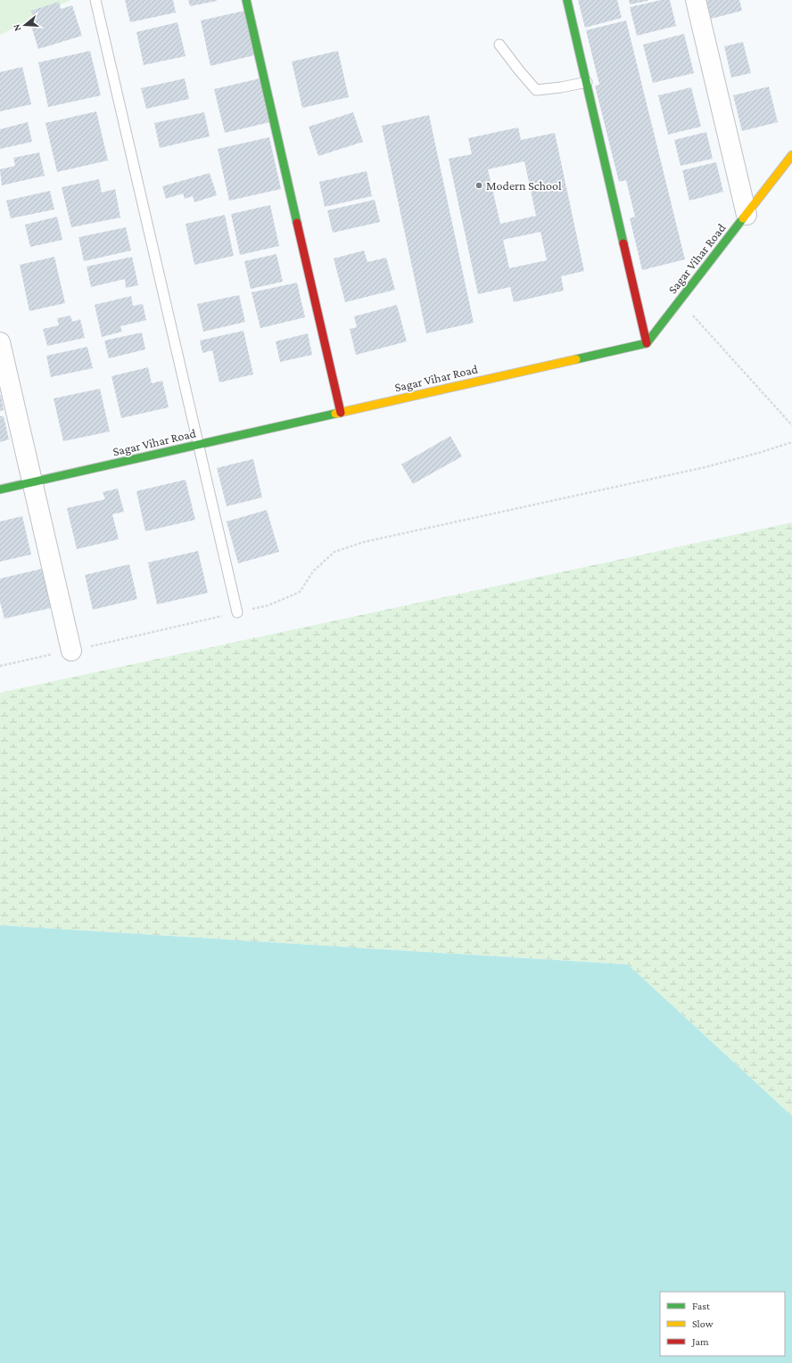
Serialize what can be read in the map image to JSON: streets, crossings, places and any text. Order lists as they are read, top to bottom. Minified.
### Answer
{"streets":{"street":["Sagar Vihar Road"]},"places":["Modern School"],"legend":["Fast","Slow","Jam"],"north":"left"}
